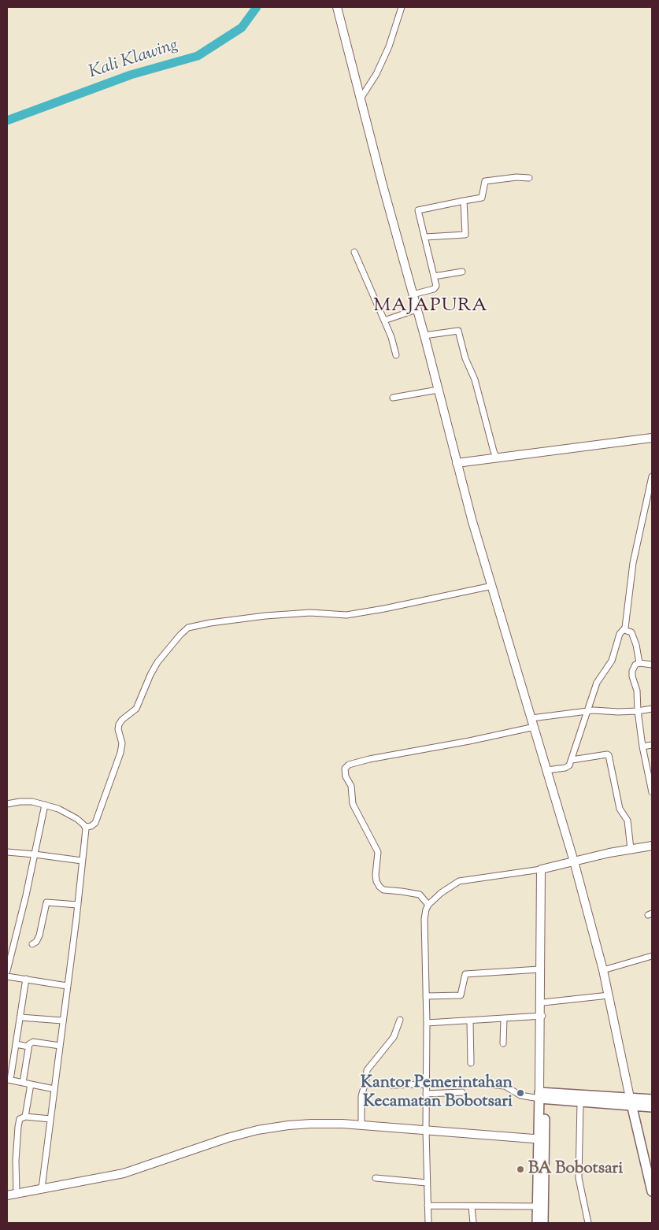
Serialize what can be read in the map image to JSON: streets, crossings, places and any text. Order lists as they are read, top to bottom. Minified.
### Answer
{"districts":["MAJAPURA"],"water":["Kali Klawing"],"places":["Kantor Pemerintahan Kecamatan Bobotsari","BA Bobotsari"]}
